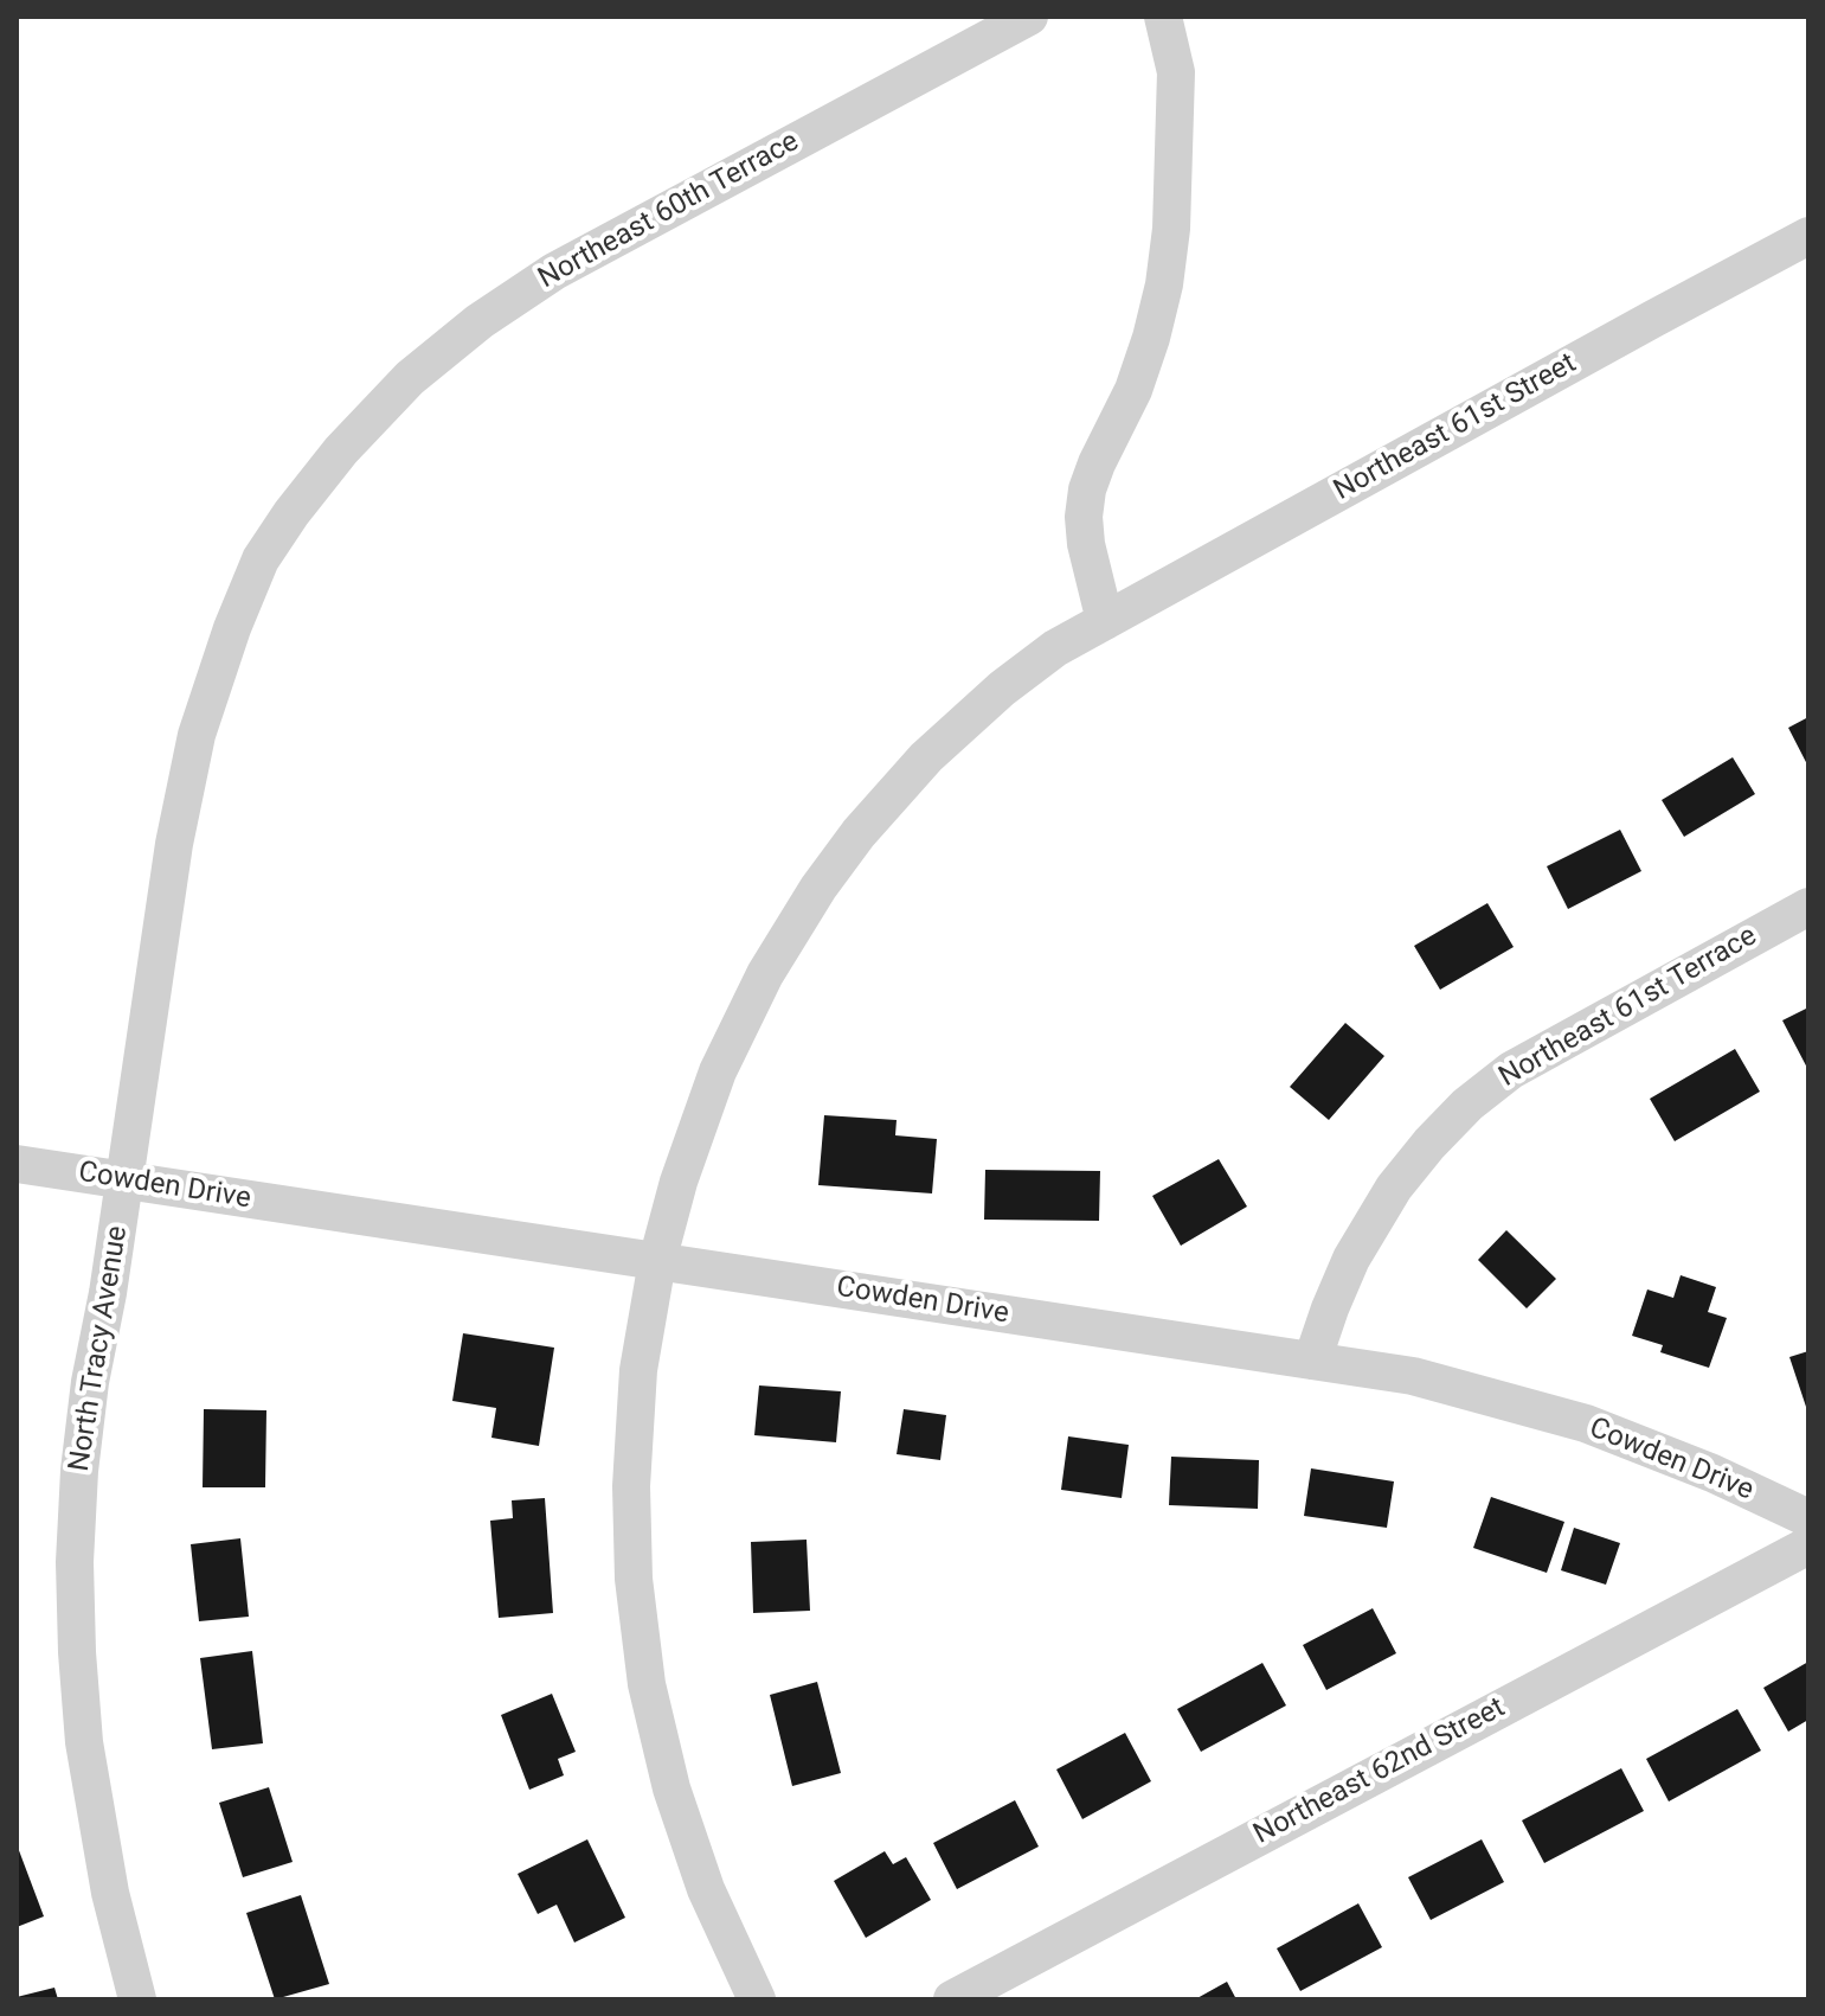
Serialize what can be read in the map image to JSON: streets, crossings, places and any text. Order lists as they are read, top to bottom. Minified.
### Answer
{"streets":{"street":["Northeast 60th Terrace","Northeast 61st Street","Northeast 61st Terrace","Cowden Drive","North Tracy Avenue","Northeast 62nd Street"]},"crossings":[["Northeast 60th Terrace","North Tracy Avenue"],["Northeast 61st Street","Cowden Drive"],["Northeast 61st Terrace","Cowden Drive"],["Cowden Drive","North Tracy Avenue"]]}
